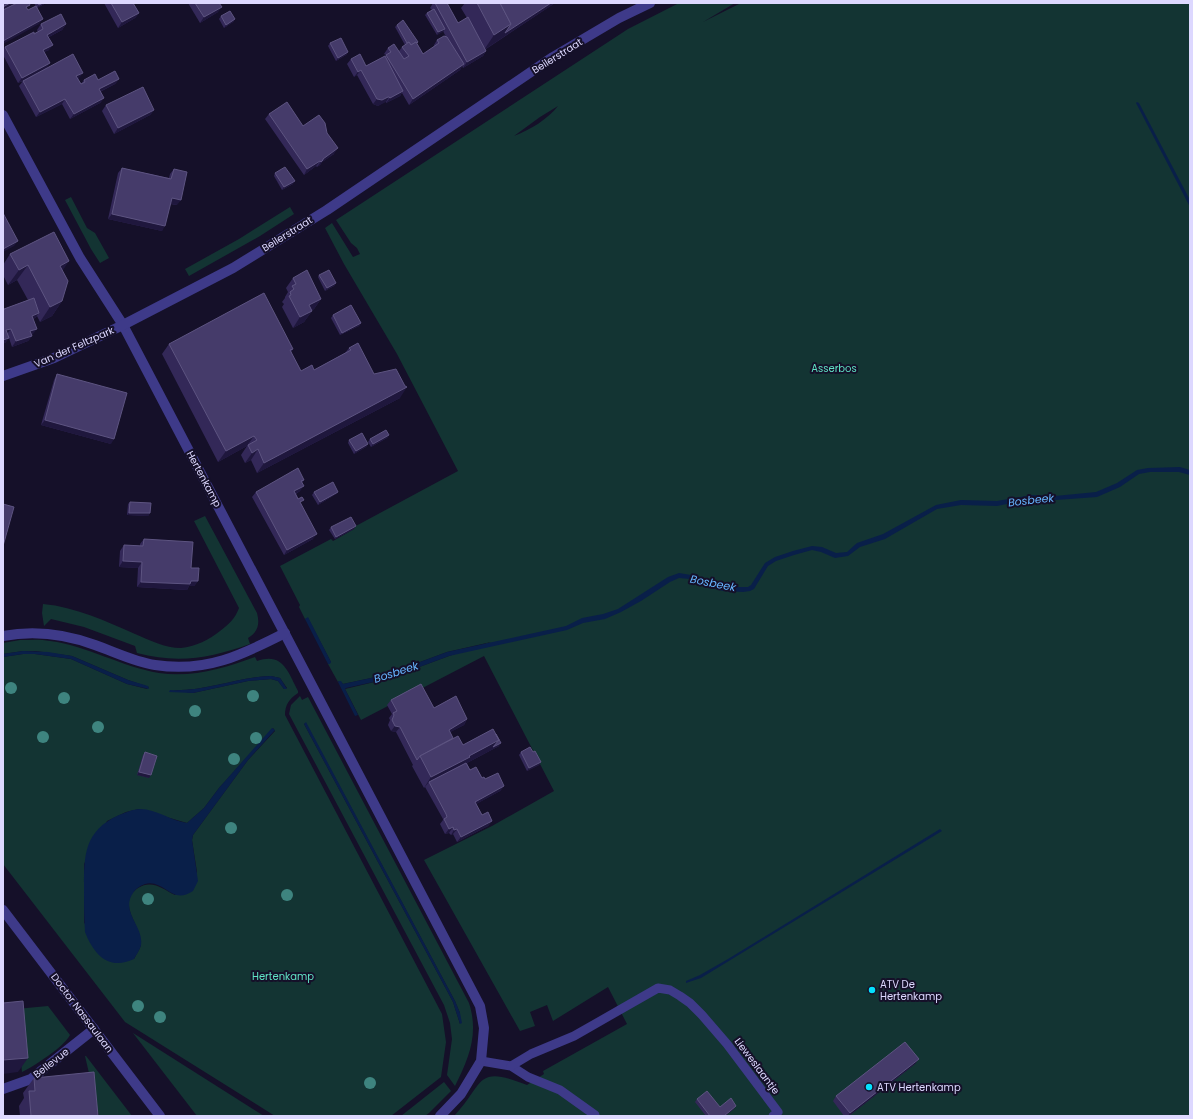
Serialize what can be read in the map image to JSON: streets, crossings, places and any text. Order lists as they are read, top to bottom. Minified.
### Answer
{"streets":{"street":["Beilerstraat","Van der Feltzpark","Hertenkamp","Doctor Nassaulaan","Bellevue"],"lane":["Lieweslaantje"]},"crossings":[["Beilerstraat","Van der Feltzpark"],["Beilerstraat","Hertenkamp"],["Van der Feltzpark","Hertenkamp"],["Doctor Nassaulaan","Bellevue"]],"water":["Bosbeek"],"parks":["Asserbos","Hertenkamp"],"places":["ATV De Hertenkamp","ATV Hertenkamp"]}
